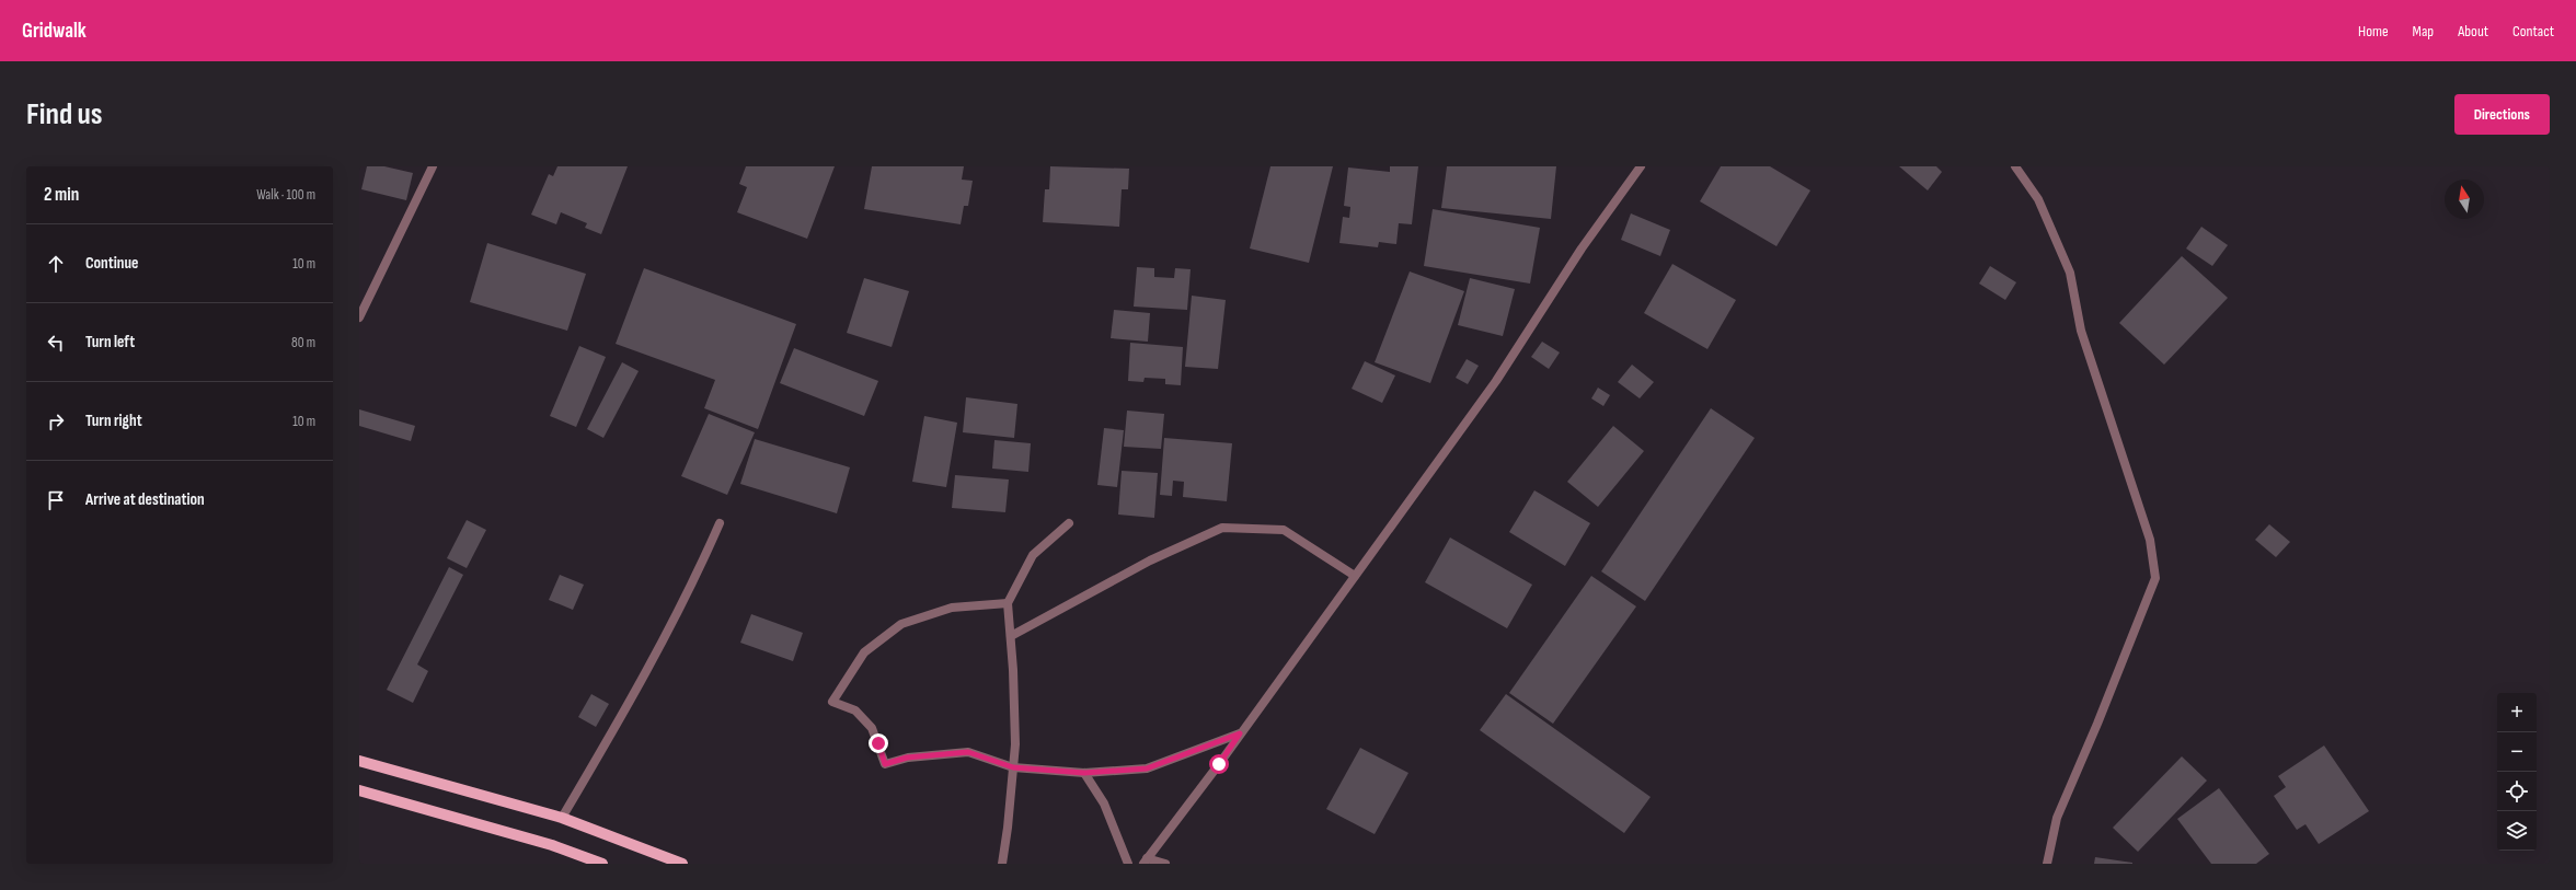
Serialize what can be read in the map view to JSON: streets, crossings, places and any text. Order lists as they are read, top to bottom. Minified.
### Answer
{"north":"top","page":{"header":"Gridwalk","nav":["Home","Map","About","Contact"],"buttons":"Directions","title":"Find us","heading":["2 min","Walk · 100 m"],"list":[["Continue","10 m"],["Turn left","80 m"],["Turn right","10 m"],"Arrive at destination"],"map_buttons":["+","−"]}}
